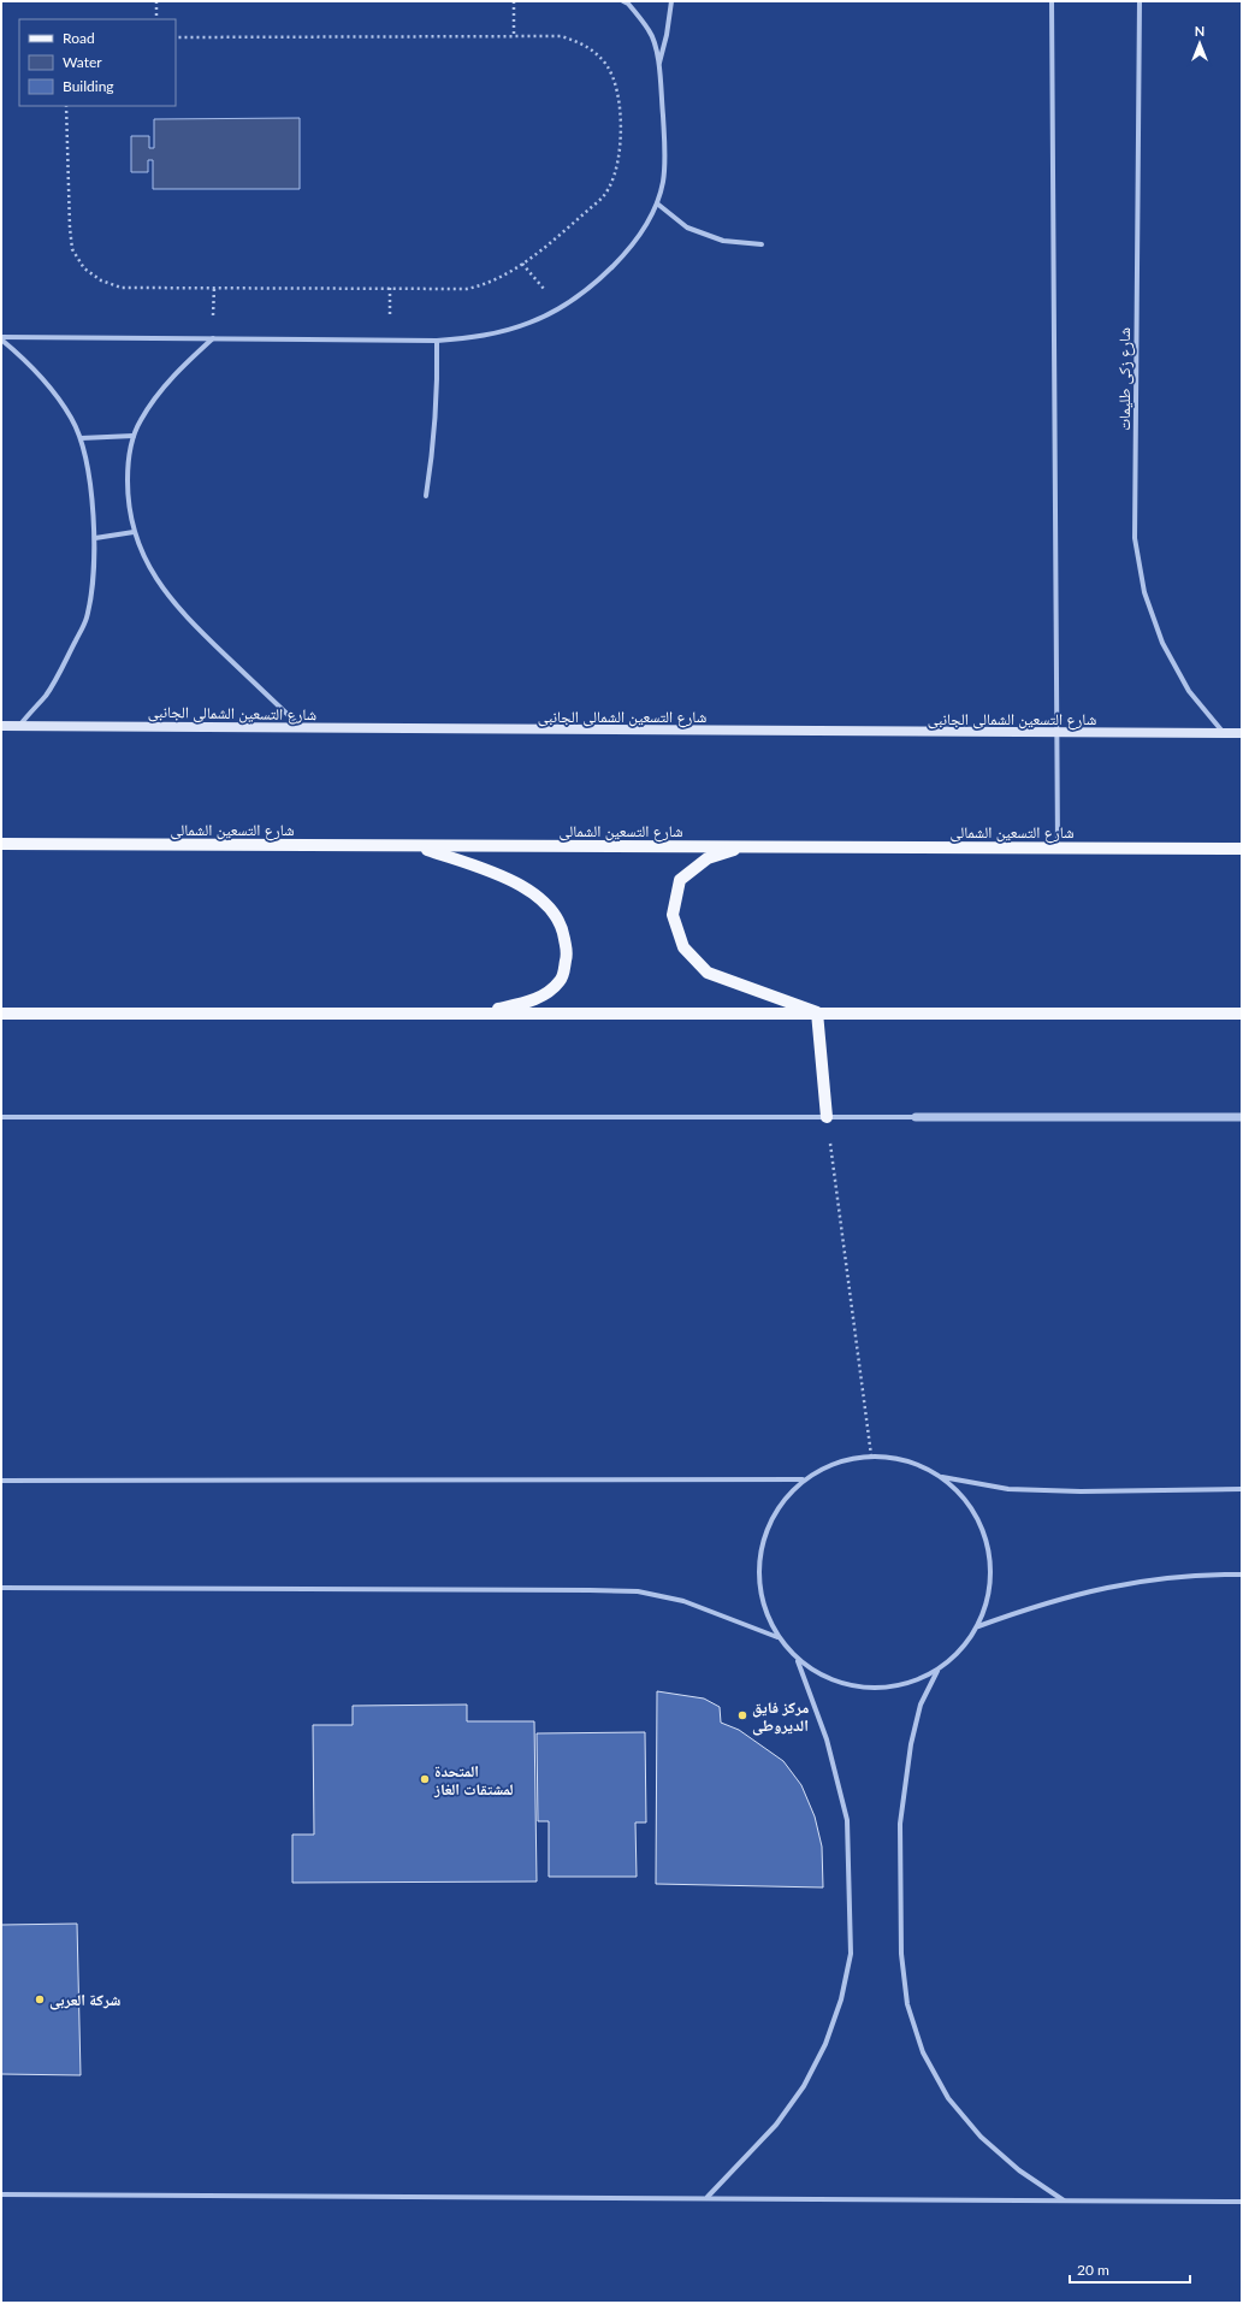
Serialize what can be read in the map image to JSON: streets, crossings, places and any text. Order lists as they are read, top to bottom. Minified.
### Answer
{"streets":{"main road":["شارع التسعين الشمالى الجانبى","شارع التسعين الشمالى"],"street":["شارع زكى طليمات"]},"crossings":[["شارع زكى طليمات","شارع التسعين الشمالى الجانبى"]],"places":["مركز فايق الديروطى","المتحدة لمشتقات الغاز","شركة العربى"],"legend":["Road","Water","Building"],"scale_bar":"20 m","north":"top"}
